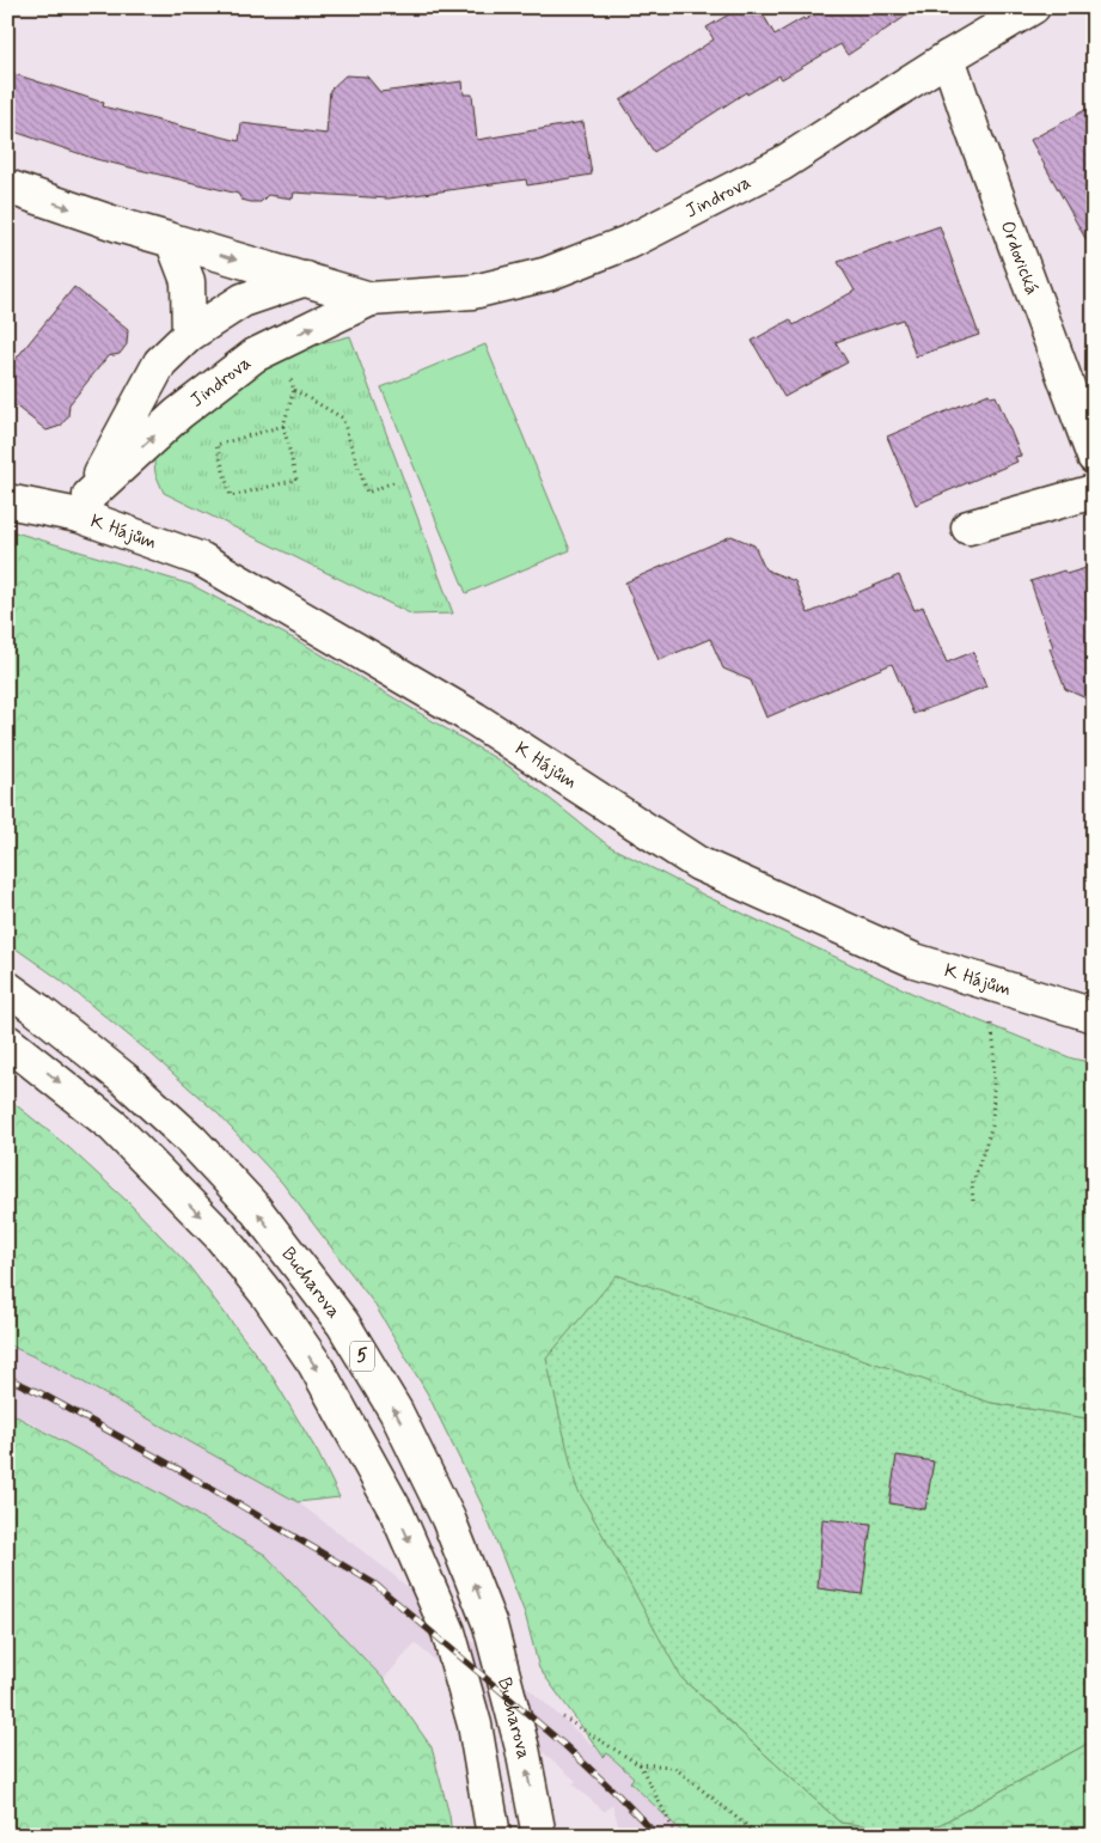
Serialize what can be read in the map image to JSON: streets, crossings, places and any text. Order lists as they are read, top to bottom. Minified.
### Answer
{"streets":{"street":["Jindrova","Ordovická","K Hájům","Bucharova","5"]},"crossings":[["Jindrova","Ordovická"],["Jindrova","K Hájům"]],"one_way":["Jindrova"]}
